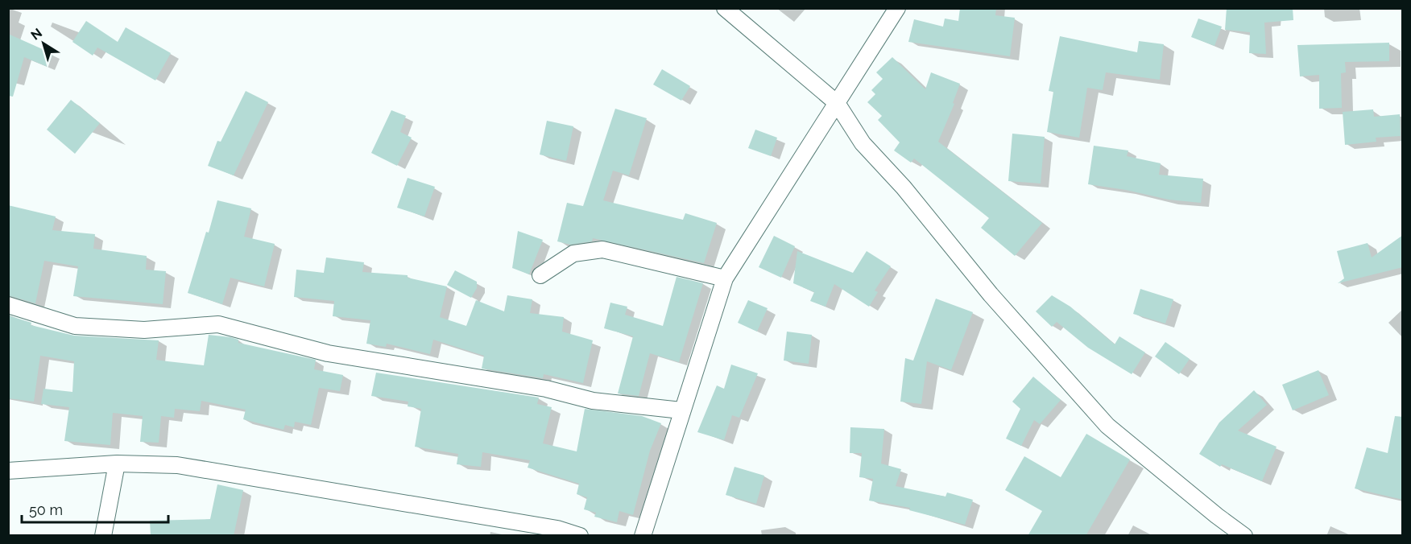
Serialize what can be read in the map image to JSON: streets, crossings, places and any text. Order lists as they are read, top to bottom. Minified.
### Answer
{"scale_bar":"50 m","north":"top left"}
